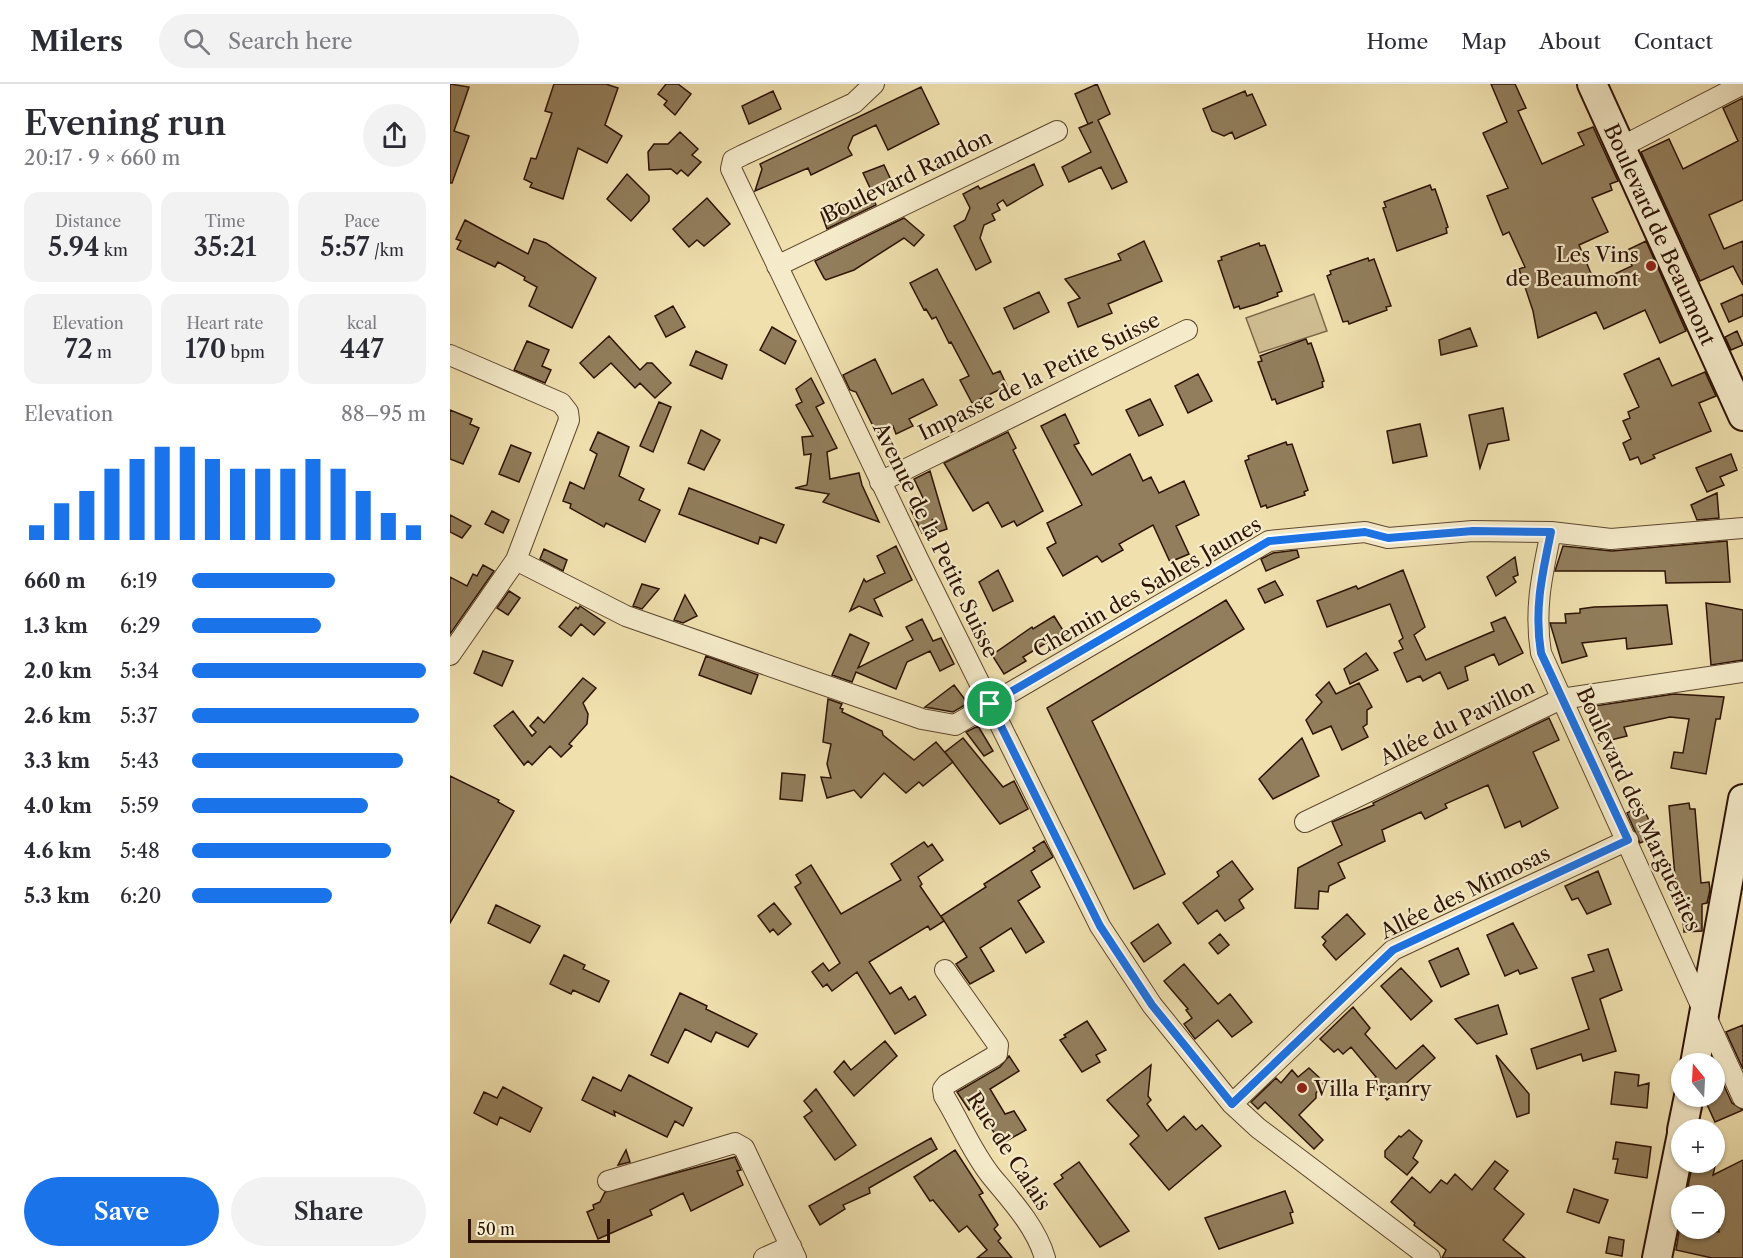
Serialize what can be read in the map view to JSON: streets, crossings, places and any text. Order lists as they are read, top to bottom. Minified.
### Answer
{"streets":{"street":["Boulevard Randon","Boulevard de Beaumont","Impasse de la Petite Suisse","Avenue de la Petite Suisse","Chemin des Sables Jaunes","Allée du Pavillon","Boulevard des Marguerites","Allée des Mimosas","Rue de Calais"]},"crossings":[["Boulevard Randon","Avenue de la Petite Suisse"],["Impasse de la Petite Suisse","Avenue de la Petite Suisse"],["Avenue de la Petite Suisse","Chemin des Sables Jaunes"],["Avenue de la Petite Suisse","Allée des Mimosas"],["Chemin des Sables Jaunes","Boulevard des Marguerites"],["Allée du Pavillon","Boulevard des Marguerites"],["Boulevard des Marguerites","Allée des Mimosas"]],"places":["Les Vins de Beaumont","Villa Franry"],"scale_bar":"50 m","north":"top","page":{"header":"Milers","search":"Search here","nav":["Home","Map","About","Contact"],"heading":["Evening run","20:17 · 9 × 660 m"],"stats":[["Distance","5.94 km"],["Time","35:21"],["Pace","5:57 /km"],["Elevation","72 m"],["Heart rate","170 bpm"],["kcal","447"]],"chart":["Elevation","88–95 m"],"list":[{"name":"660 m","note":"6:19"},{"name":"1.3 km","note":"6:29"},{"name":"2.0 km","note":"5:34"},{"name":"2.6 km","note":"5:37"},{"name":"3.3 km","note":"5:43"},{"name":"4.0 km","note":"5:59"},{"name":"4.6 km","note":"5:48"},{"name":"5.3 km","note":"6:20"}],"map_buttons":["+","−"],"buttons":["Save","Share"],"scale":"50 m"}}
